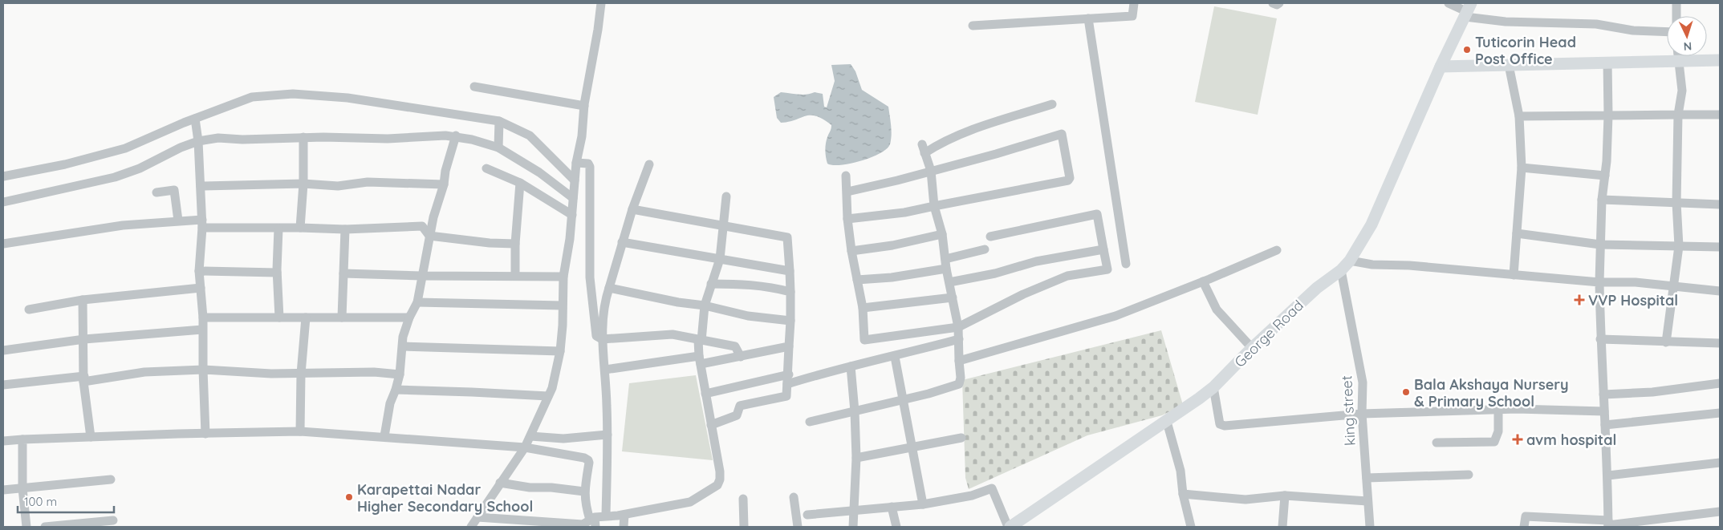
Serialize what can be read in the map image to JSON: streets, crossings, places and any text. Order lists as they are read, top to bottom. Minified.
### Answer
{"streets":{"main road":["George Road"],"street":["king street"]},"crossings":[["George Road","king street"]],"places":{"other":["Tuticorin Head Post Office","Bala Akshaya Nursery & Primary School","Karapettai Nadar Higher Secondary School"],"health":["VVP Hospital","avm hospital"]},"scale_bar":"100 m","north":"bottom"}
